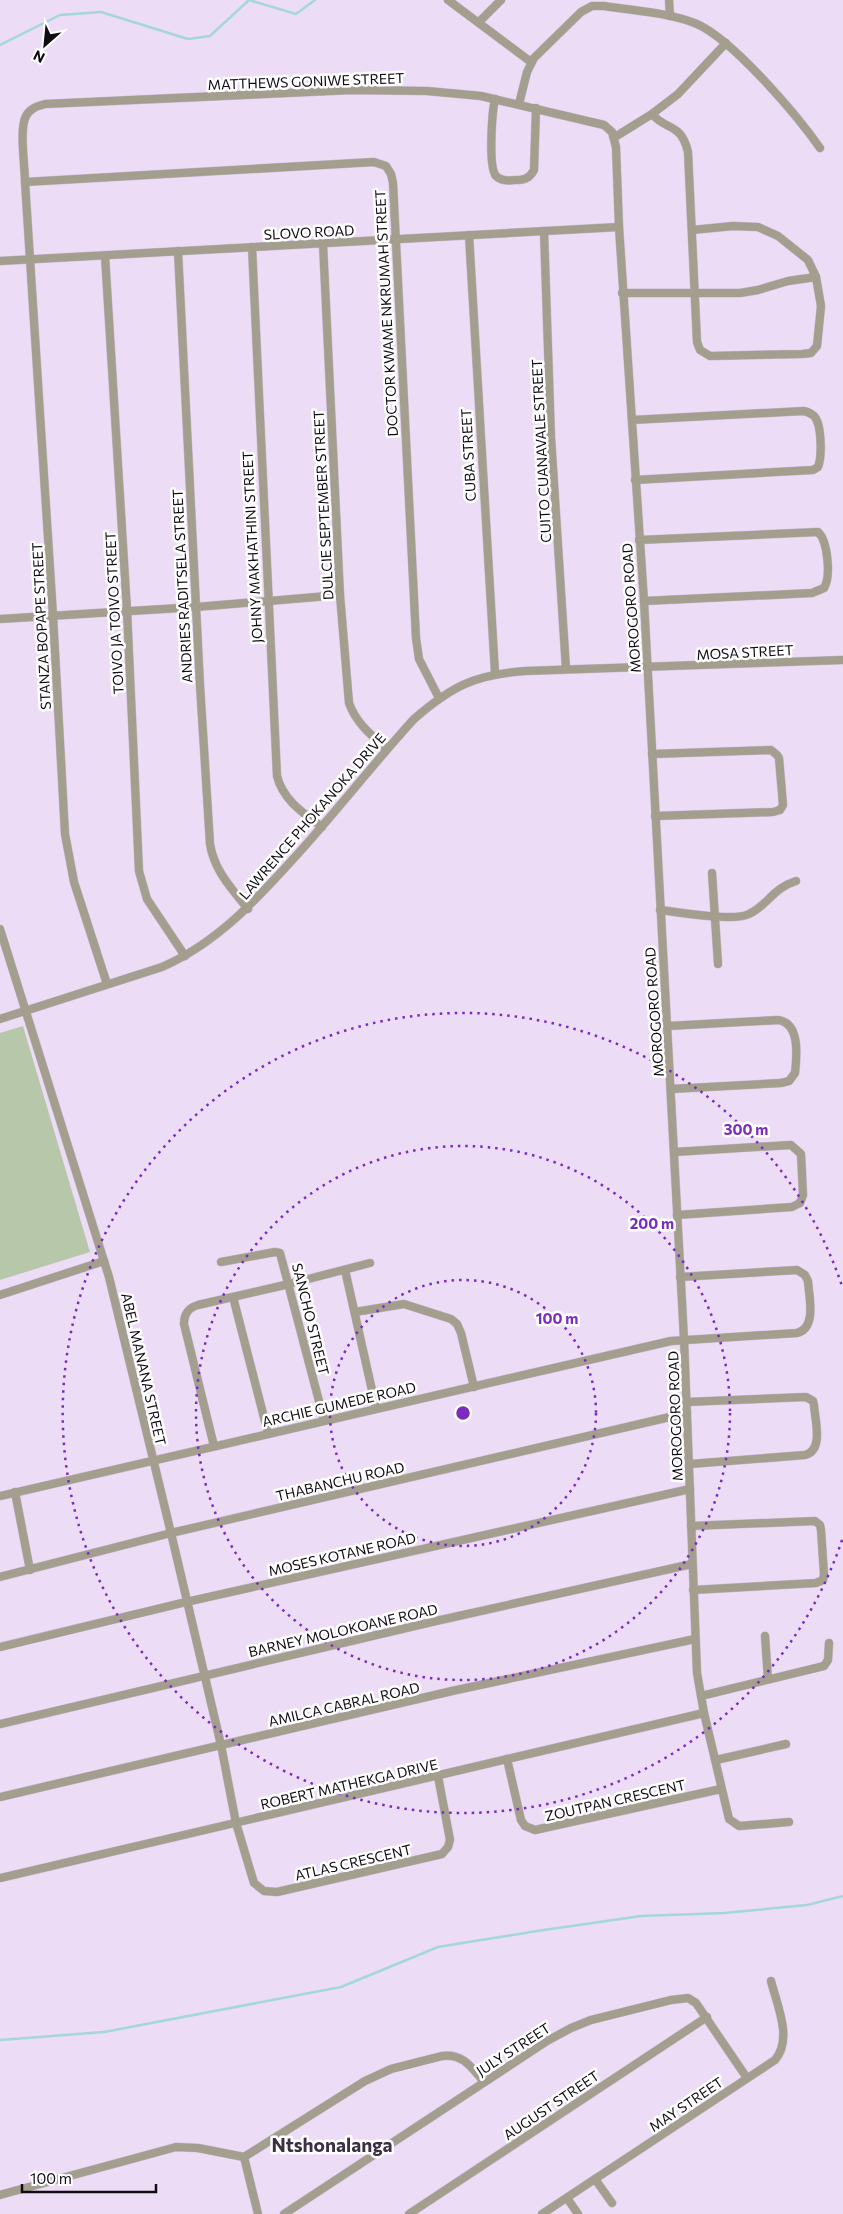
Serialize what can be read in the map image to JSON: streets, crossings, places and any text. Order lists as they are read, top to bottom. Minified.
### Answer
{"streets":{"street":["MATTHEWS GONIWE STREET","SLOVO ROAD","DOCTOR KWAME NKRUMAH STREET","CUITO CUANAVALE STREET","CUBA STREET","DULCIE SEPTEMBER STREET","JOHNY MAKHATHINI STREET","ANDRIES RADITSELA STREET","MOROGORO ROAD","TOIVO JA TOIVO STREET","STANZA BOPAPE STREET","MOSA STREET","LAWRENCE PHOKANOKA DRIVE","SANCHO STREET","ABEL MANANA STREET","ARCHIE GUMEDE ROAD","THABANCHU ROAD","MOSES KOTANE ROAD","BARNEY MOLOKOANE ROAD","AMILCA CABRAL ROAD","ROBERT MATHEKGA DRIVE","ZOUTPAN CRESCENT","ATLAS CRESCENT","JULY STREET","MAY STREET","AUGUST STREET"]},"crossings":[["MATTHEWS GONIWE STREET","MOROGORO ROAD"],["MATTHEWS GONIWE STREET","STANZA BOPAPE STREET"],["SLOVO ROAD","DOCTOR KWAME NKRUMAH STREET"],["SLOVO ROAD","CUITO CUANAVALE STREET"],["SLOVO ROAD","CUBA STREET"],["SLOVO ROAD","DULCIE SEPTEMBER STREET"],["SLOVO ROAD","JOHNY MAKHATHINI STREET"],["SLOVO ROAD","ANDRIES RADITSELA STREET"],["SLOVO ROAD","MOROGORO ROAD"],["SLOVO ROAD","TOIVO JA TOIVO STREET"],["SLOVO ROAD","STANZA BOPAPE STREET"],["DOCTOR KWAME NKRUMAH STREET","STANZA BOPAPE STREET"],["DOCTOR KWAME NKRUMAH STREET","LAWRENCE PHOKANOKA DRIVE"],["CUITO CUANAVALE STREET","LAWRENCE PHOKANOKA DRIVE"],["CUBA STREET","LAWRENCE PHOKANOKA DRIVE"],["DULCIE SEPTEMBER STREET","LAWRENCE PHOKANOKA DRIVE"],["JOHNY MAKHATHINI STREET","LAWRENCE PHOKANOKA DRIVE"],["ANDRIES RADITSELA STREET","LAWRENCE PHOKANOKA DRIVE"],["MOROGORO ROAD","MOSA STREET"],["MOROGORO ROAD","LAWRENCE PHOKANOKA DRIVE"],["MOROGORO ROAD","ARCHIE GUMEDE ROAD"],["MOROGORO ROAD","THABANCHU ROAD"],["MOROGORO ROAD","MOSES KOTANE ROAD"],["MOROGORO ROAD","BARNEY MOLOKOANE ROAD"],["MOROGORO ROAD","AMILCA CABRAL ROAD"],["MOROGORO ROAD","ROBERT MATHEKGA DRIVE"],["MOROGORO ROAD","ZOUTPAN CRESCENT"],["TOIVO JA TOIVO STREET","LAWRENCE PHOKANOKA DRIVE"],["STANZA BOPAPE STREET","LAWRENCE PHOKANOKA DRIVE"],["MOSA STREET","LAWRENCE PHOKANOKA DRIVE"],["LAWRENCE PHOKANOKA DRIVE","ABEL MANANA STREET"],["SANCHO STREET","ARCHIE GUMEDE ROAD"],["ABEL MANANA STREET","ARCHIE GUMEDE ROAD"],["ABEL MANANA STREET","THABANCHU ROAD"],["ABEL MANANA STREET","MOSES KOTANE ROAD"],["ABEL MANANA STREET","BARNEY MOLOKOANE ROAD"],["ABEL MANANA STREET","AMILCA CABRAL ROAD"],["ABEL MANANA STREET","ROBERT MATHEKGA DRIVE"],["ABEL MANANA STREET","ATLAS CRESCENT"],["ROBERT MATHEKGA DRIVE","ZOUTPAN CRESCENT"],["ROBERT MATHEKGA DRIVE","ATLAS CRESCENT"],["JULY STREET","MAY STREET"],["JULY STREET","AUGUST STREET"]],"districts":["Ntshonalanga"],"scale_bar":"100 m","north":"bottom left","rings":["300 m","200 m","100 m"]}
